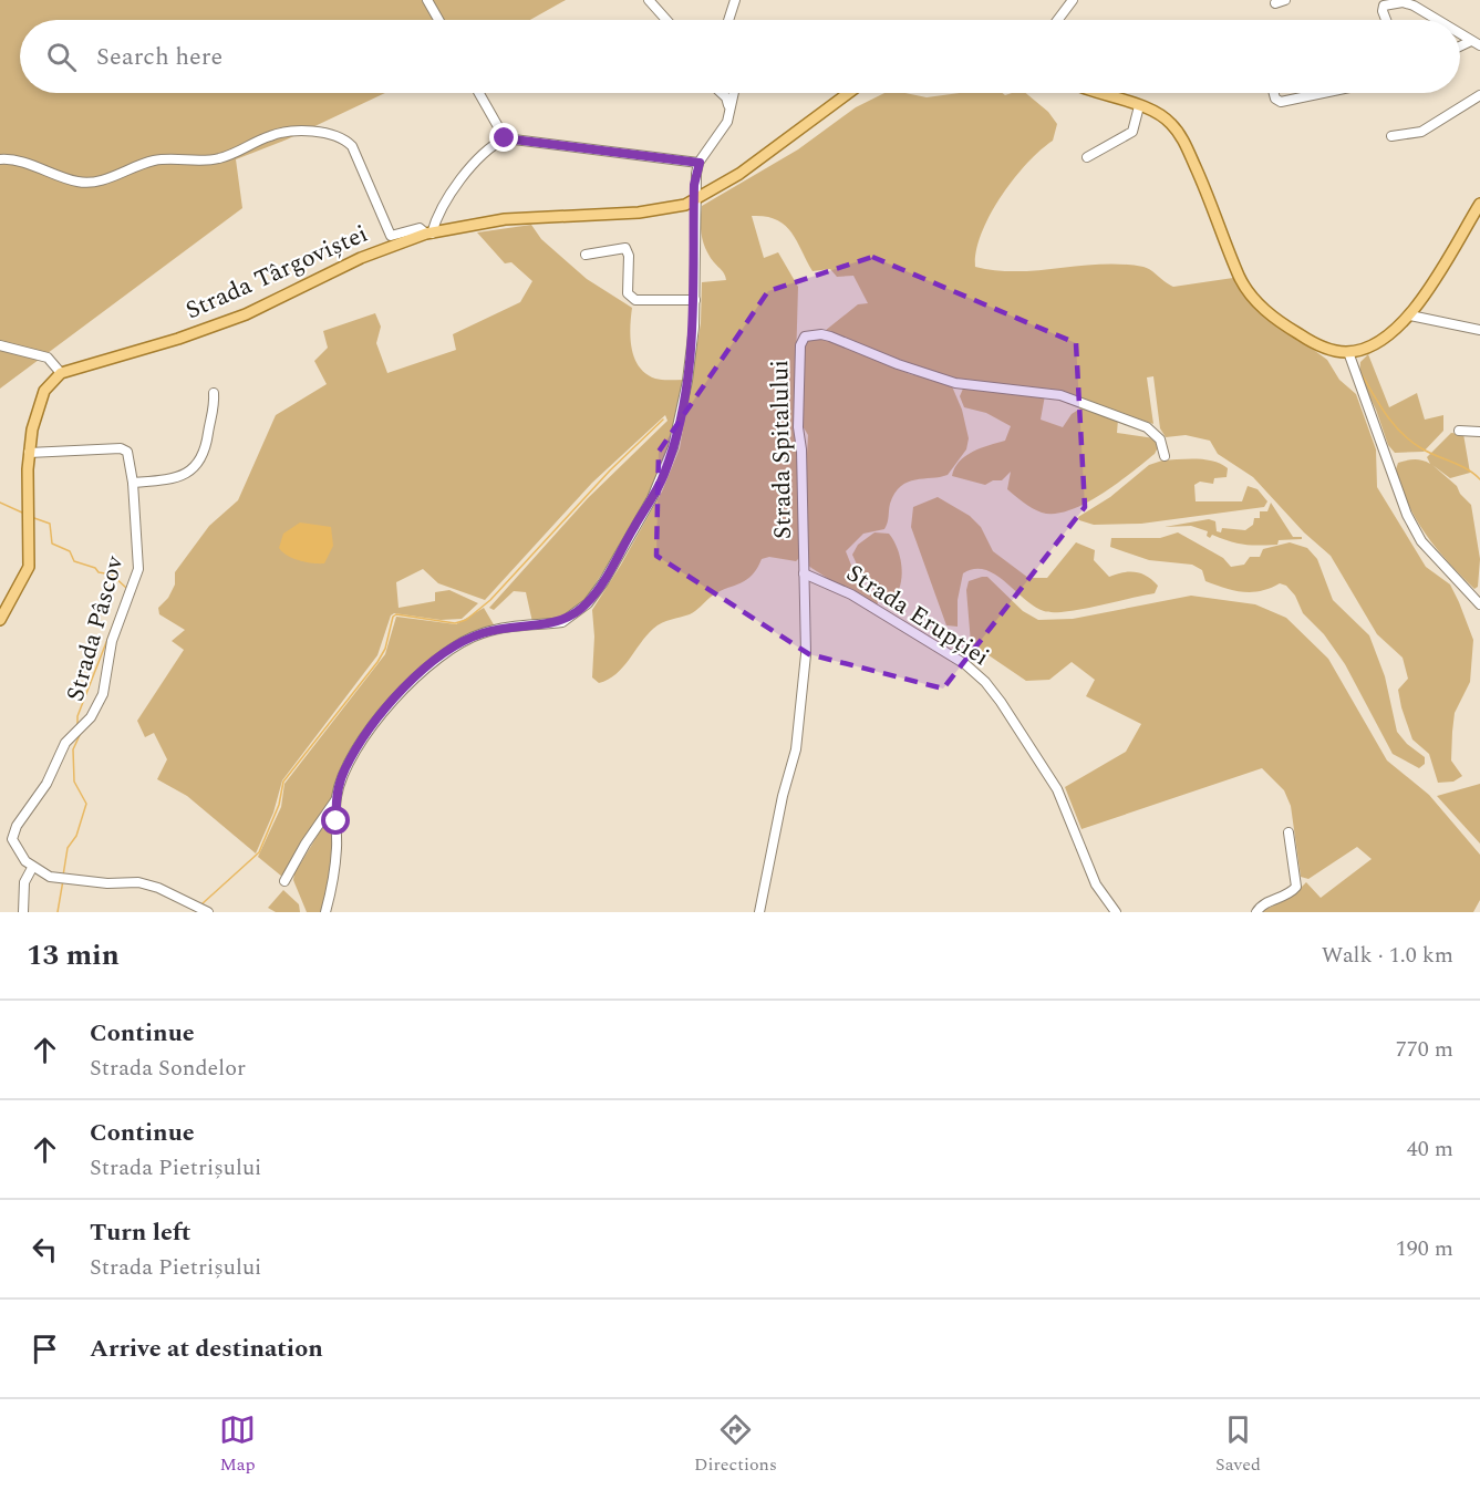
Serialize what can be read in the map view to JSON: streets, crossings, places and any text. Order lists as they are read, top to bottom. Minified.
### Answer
{"streets":{"main road":["Strada Târgoviștei"],"street":["Strada Spitalului","Strada Erupției","Strada Pâscov"]},"crossings":[["Strada Spitalului","Strada Erupției"]],"page":{"search":"Search here","heading":["13 min","Walk · 1.0 km"],"list":[["Continue","Strada Sondelor","770 m"],["Continue","Strada Pietrișului","40 m"],["Turn left","Strada Pietrișului","190 m"],"Arrive at destination"],"nav":["Map","Directions","Saved"]}}
